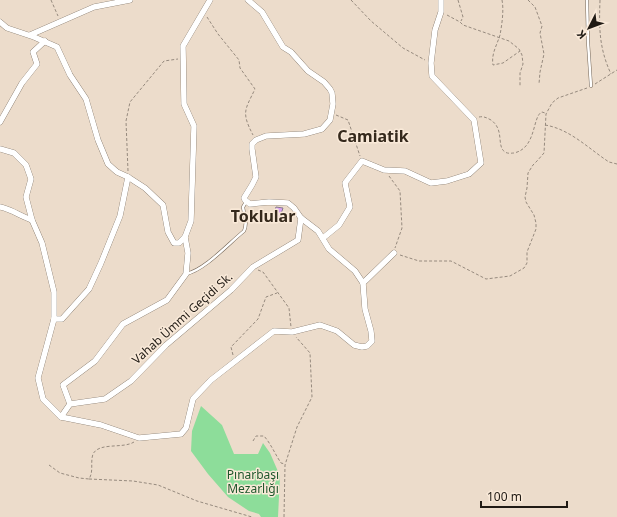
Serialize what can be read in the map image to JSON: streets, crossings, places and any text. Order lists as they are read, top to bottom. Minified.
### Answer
{"streets":{"street":["Vahab Ümmi Geçidi Sk."]},"districts":["Camiatik","Toklular"],"parks":["Pınarbaşı Mezarlığı"],"scale_bar":"100 m","north":"bottom left"}
